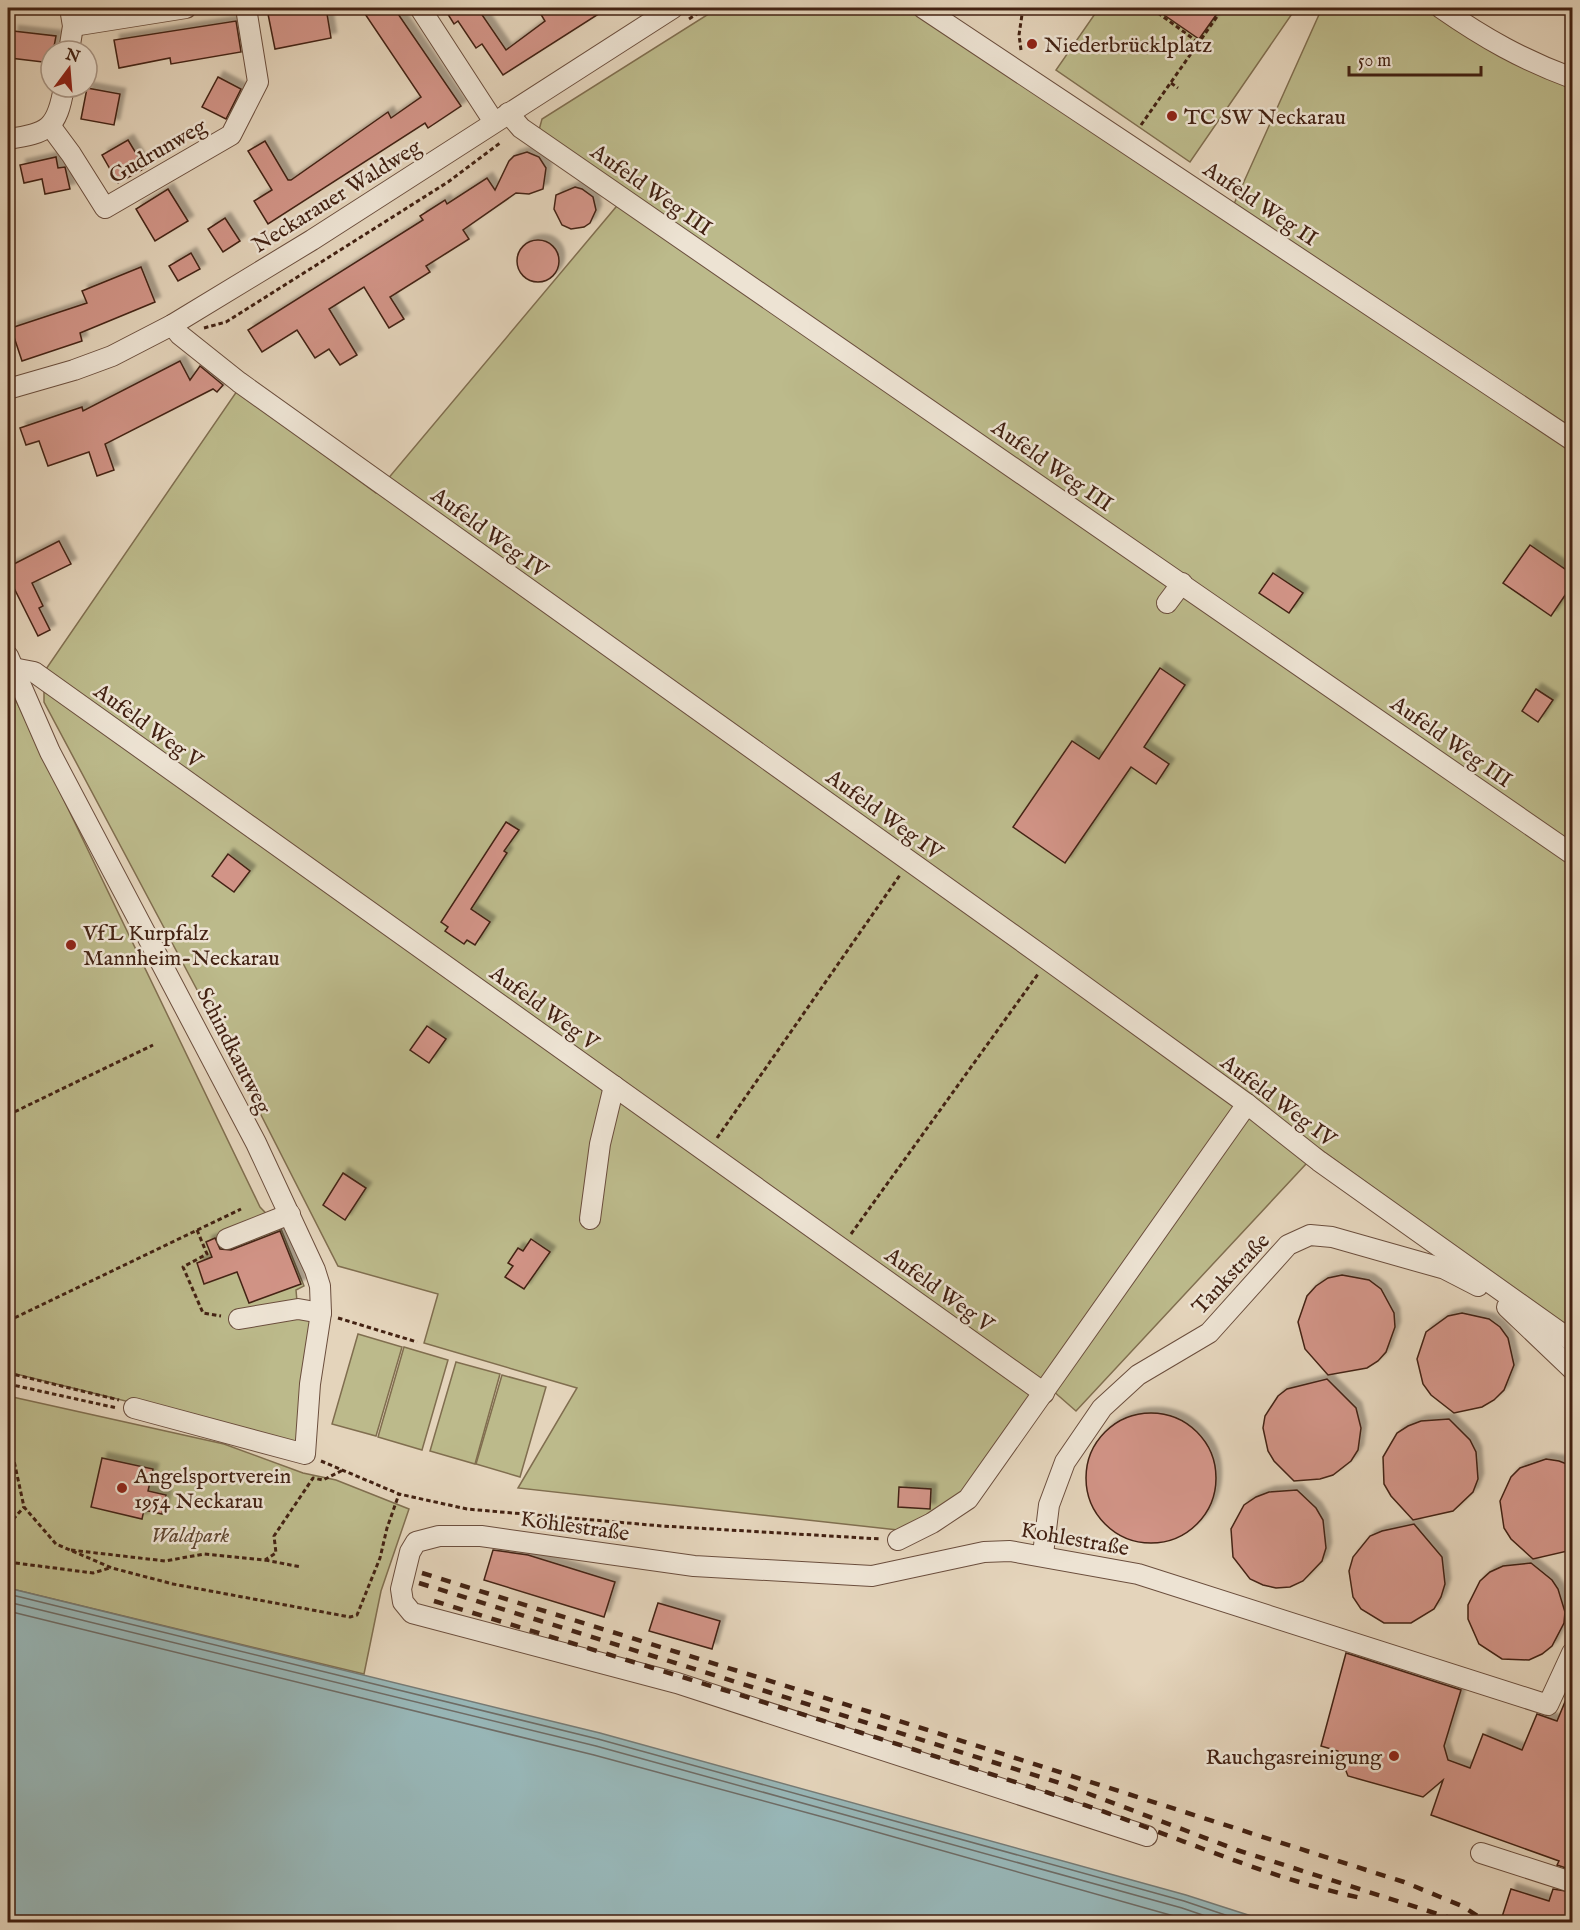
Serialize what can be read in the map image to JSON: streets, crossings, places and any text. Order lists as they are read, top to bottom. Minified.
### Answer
{"streets":{"street":["Gudrunweg","Aufeld Weg III","Neckarauer Waldweg","Aufeld Weg II","Aufeld Weg IV","Aufeld Weg V","Schindkautweg","Tankstraße","Kohlestraße"]},"crossings":[["Aufeld Weg III","Neckarauer Waldweg"],["Neckarauer Waldweg","Aufeld Weg IV"],["Aufeld Weg V","Schindkautweg"],["Tankstraße","Kohlestraße"]],"parks":["Waldpark"],"places":["Niederbrücklplatz","TC SW Neckarau","VfL Kurpfalz Mannheim-Neckarau","Angelsportverein 1954 Neckarau","Rauchgasreinigung"],"scale_bar":"50 m","north":"top"}
